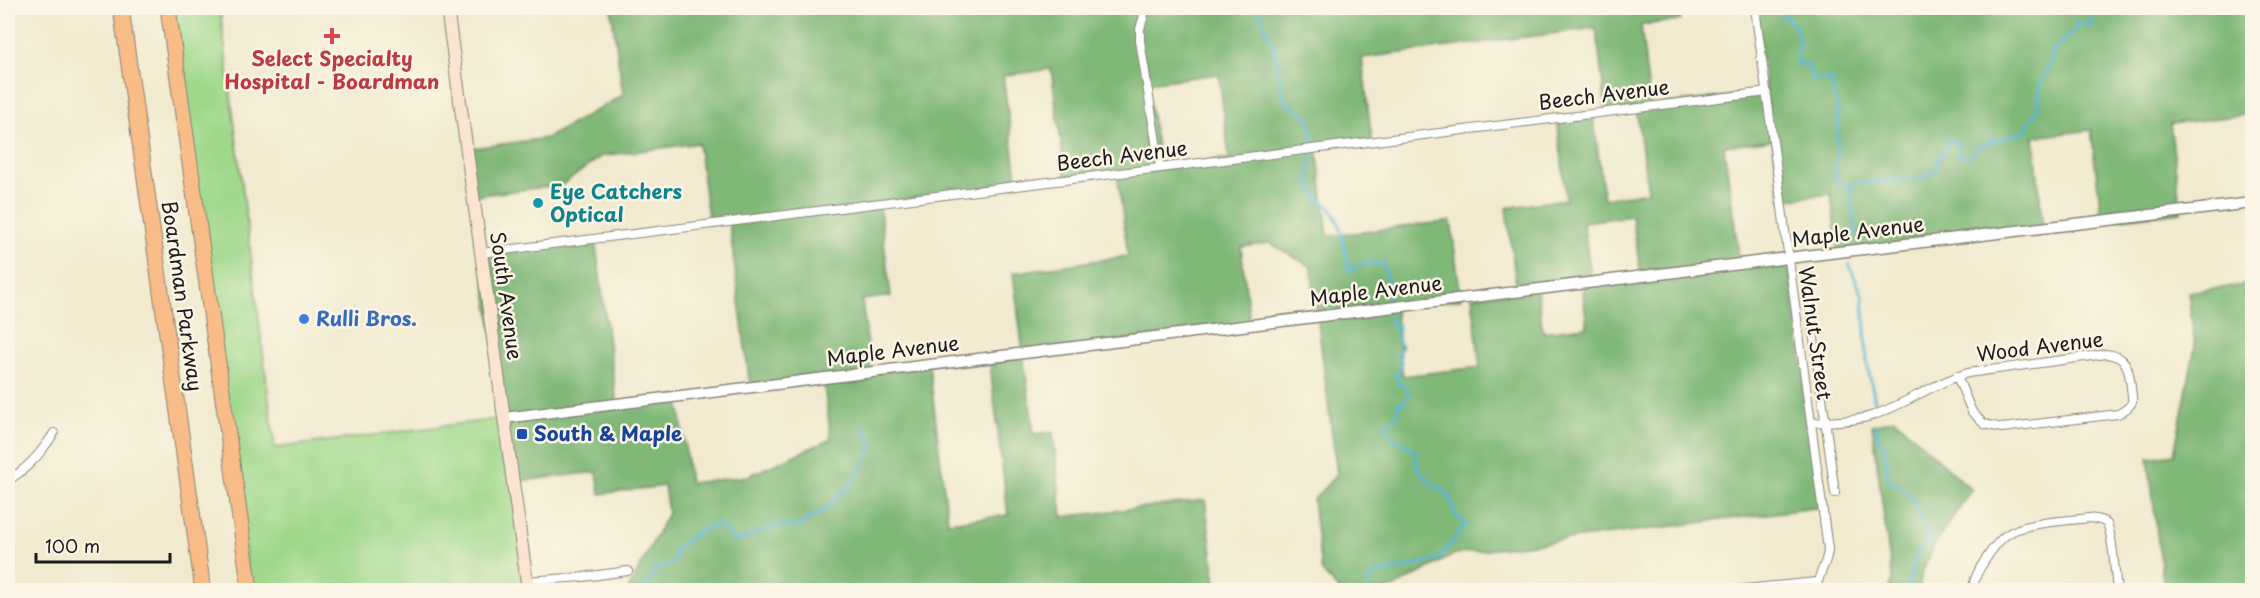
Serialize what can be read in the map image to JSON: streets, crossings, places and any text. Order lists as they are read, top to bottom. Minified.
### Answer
{"streets":{"highway":["Boardman Parkway"],"main road":["South Avenue"],"street":["Beech Avenue","Maple Avenue","Walnut Street","Wood Avenue"]},"crossings":[["Beech Avenue","South Avenue"],["Beech Avenue","Walnut Street"],["Maple Avenue","South Avenue"],["Maple Avenue","Walnut Street"],["Walnut Street","Wood Avenue"]],"places":{"health":["Select Specialty Hospital - Boardman"],"other":["Eye Catchers Optical","Rulli Bros."],"transit":["South & Maple"]},"scale_bar":"100 m"}
